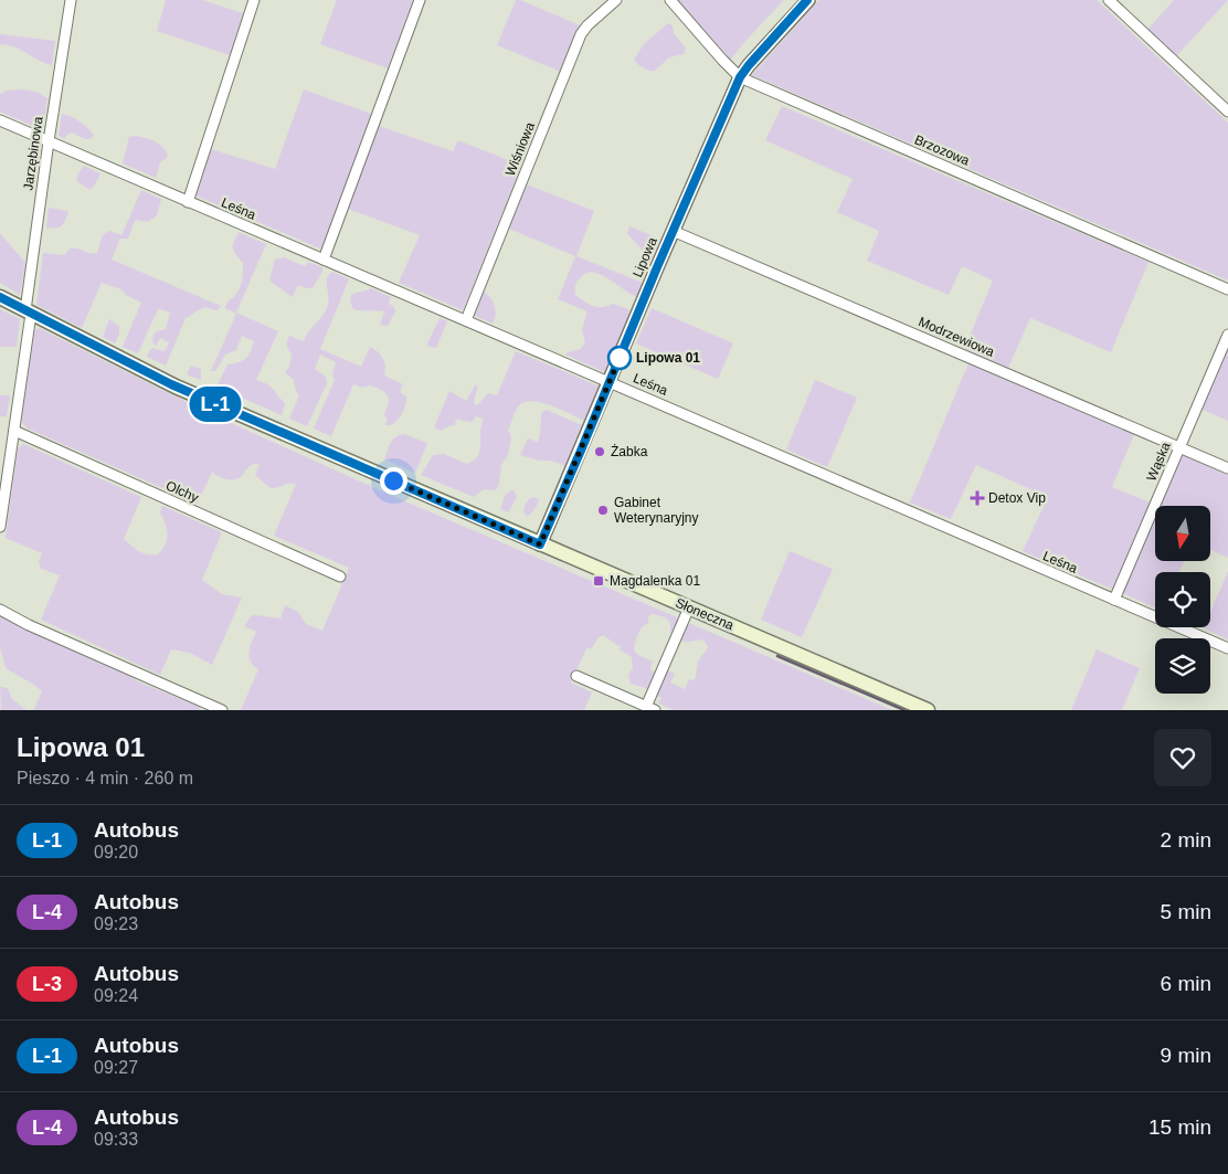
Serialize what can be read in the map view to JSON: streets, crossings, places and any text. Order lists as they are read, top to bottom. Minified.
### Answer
{"streets":{"main road":["Słoneczna"],"street":["Wiśniowa","Brzozowa","Jarzębinowa","Leśna","Lipowa","Modrzewiowa","Wąska","Olchy"]},"crossings":[["Wiśniowa","Leśna"],["Brzozowa","Lipowa"],["Jarzębinowa","Leśna"],["Jarzębinowa","Olchy"],["Jarzębinowa","Słoneczna"],["Leśna","Lipowa"],["Leśna","Wąska"],["Lipowa","Modrzewiowa"],["Lipowa","Słoneczna"],["Modrzewiowa","Wąska"]],"places":{"other":["Lipowa 01","Żabka","Gabinet Weterynaryjny"],"health":["Detox Vip"],"transit":["Magdalenka 01"]},"lines":["bus line L-1"],"north":"bottom","page":{"on_map":"L-1","heading":["Lipowa 01","Pieszo · 4 min · 260 m"],"list":[{"mark":"L-1","name":"Autobus","note":"09:20","value":"2 min"},{"mark":"L-4","name":"Autobus","note":"09:23","value":"5 min"},{"mark":"L-3","name":"Autobus","note":"09:24","value":"6 min"},{"mark":"L-1","name":"Autobus","note":"09:27","value":"9 min"},{"mark":"L-4","name":"Autobus","note":"09:33","value":"15 min"}]}}
